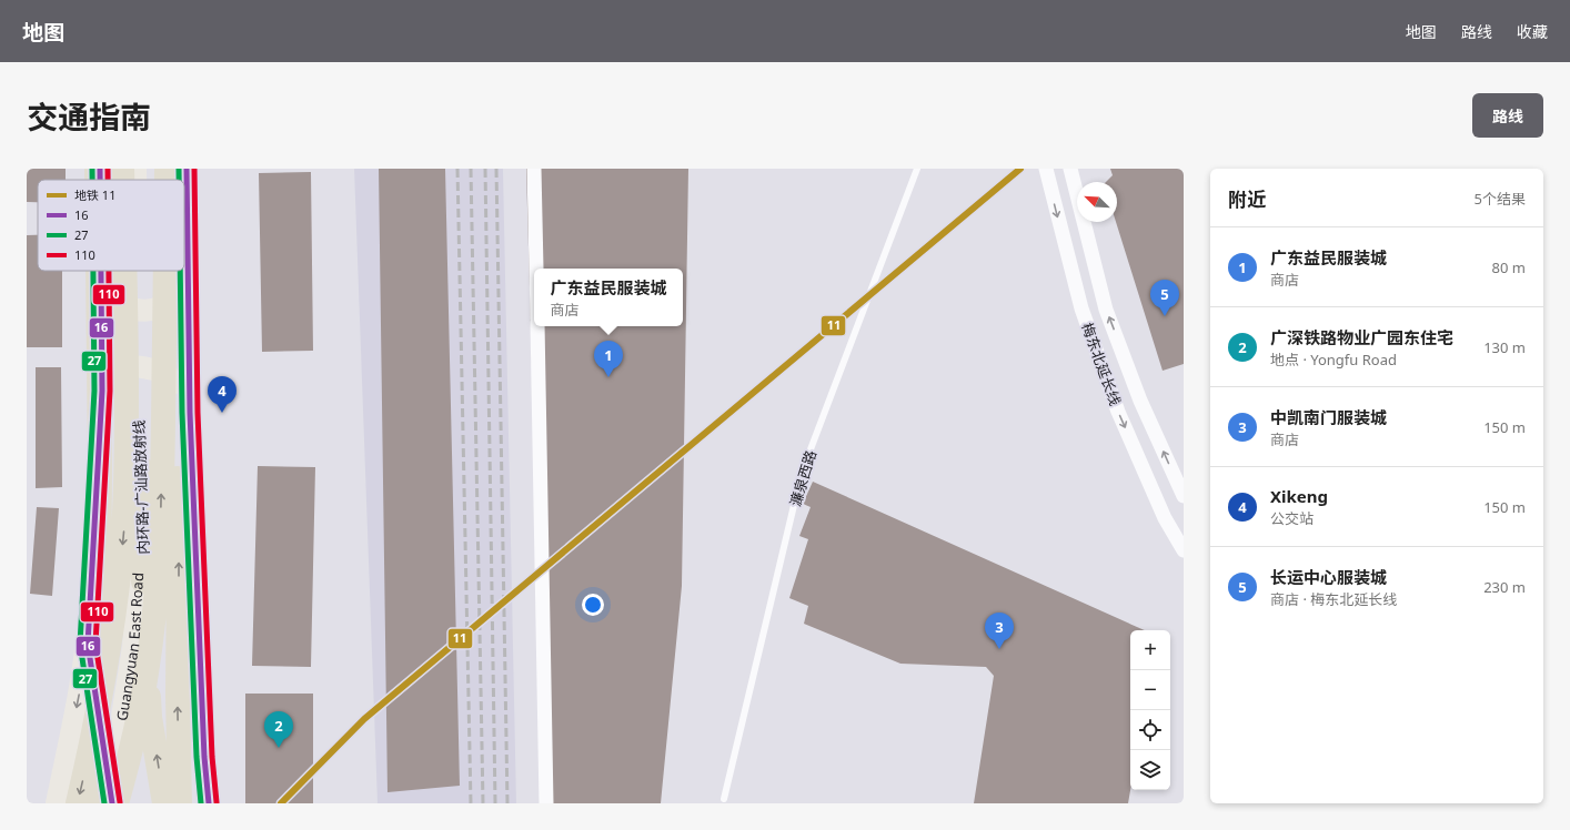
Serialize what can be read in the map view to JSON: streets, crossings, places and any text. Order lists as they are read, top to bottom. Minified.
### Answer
{"streets":{"highway":["内环路-广汕路放射线"],"main road":["Guangyuan East Road"],"street":["梅东北延长线"],"lane":["濂泉西路"]},"crossings":[["内环路-广汕路放射线","Guangyuan East Road"]],"lines":["metro line 11","transit line 16","transit line 27","transit line 110"],"legend":["地铁 11","16","27","110"],"north":"top left","page":{"header":"地图","nav":["地图","路线","收藏"],"title":"交通指南","buttons":"路线","heading":["附近","5个结果"],"list":[{"mark":"1","name":"广东益民服装城","note":"商店","value":"80 m"},{"mark":"2","name":"广深铁路物业广园东住宅","note":"地点 · Yongfu Road","value":"130 m"},{"mark":"3","name":"中凯南门服装城","note":"商店","value":"150 m"},{"mark":"4","name":"Xikeng","note":"公交站","value":"150 m"},{"mark":"5","name":"长运中心服装城","note":"商店 · 梅东北延长线","value":"230 m"}],"popup":["广东益民服装城","商店"],"pins":["5","1","4","3","2"],"map_buttons":["+","−"]}}
